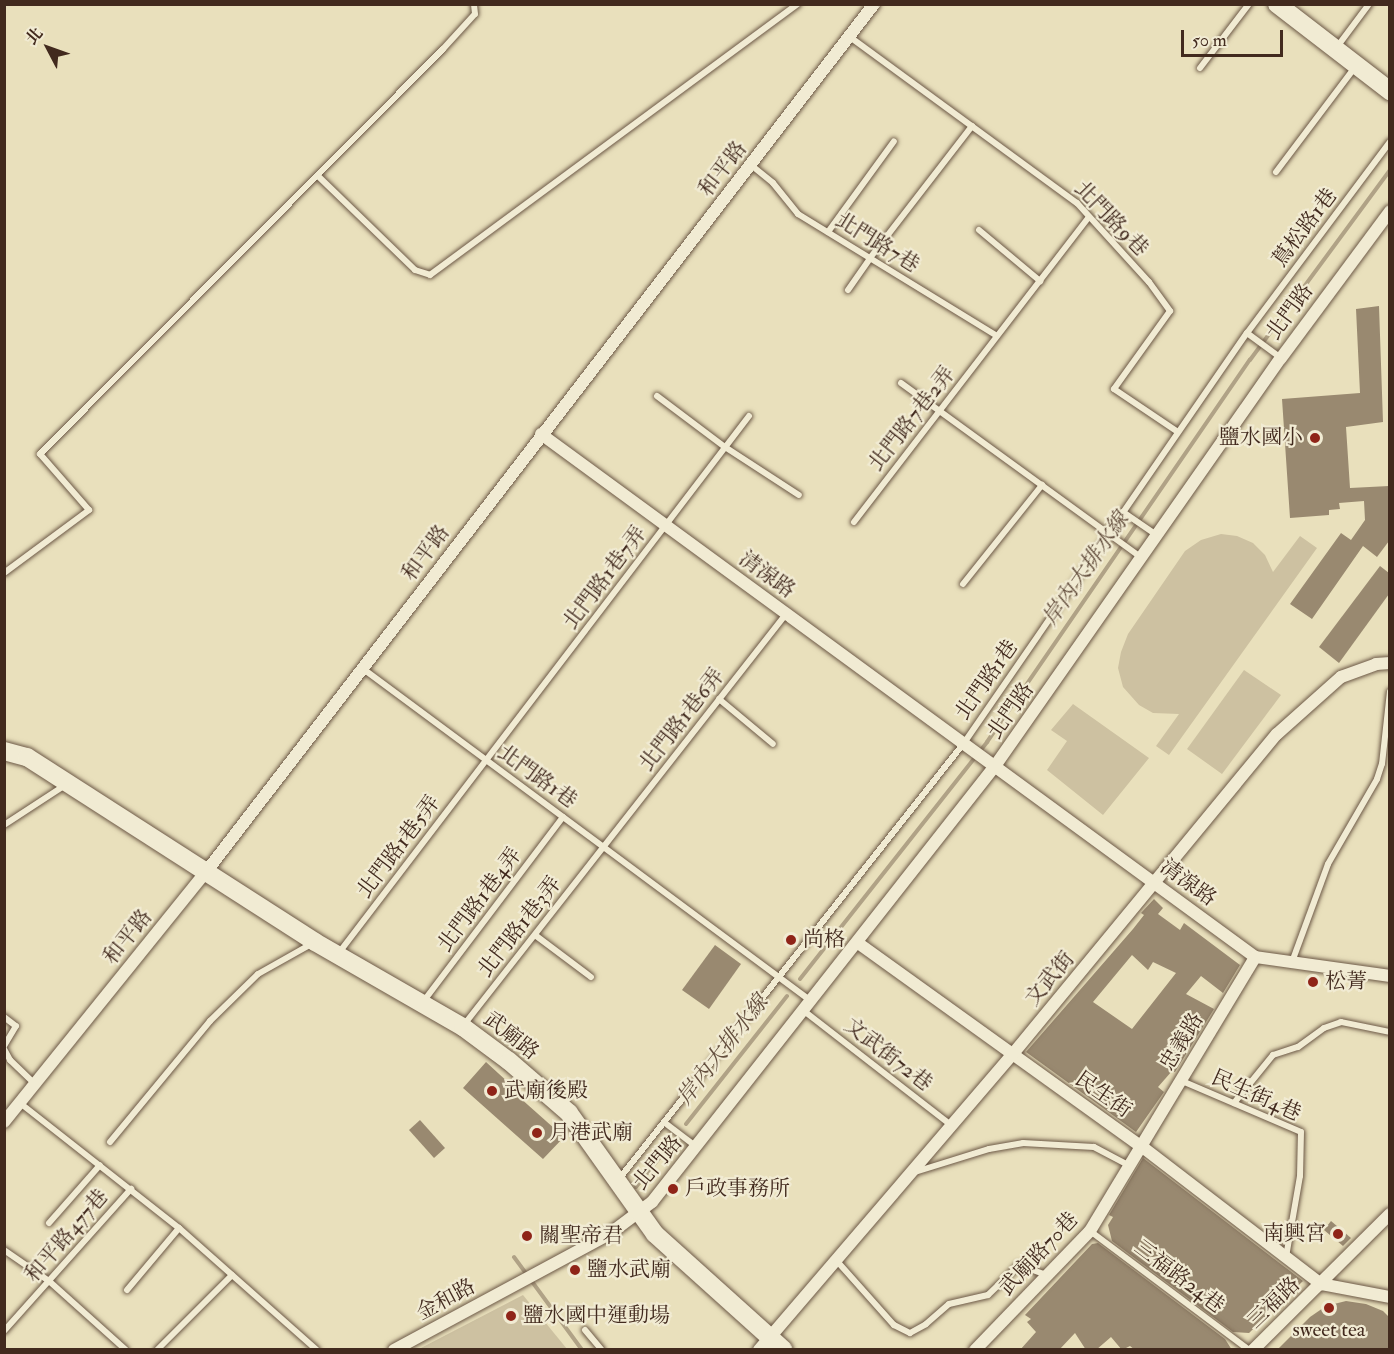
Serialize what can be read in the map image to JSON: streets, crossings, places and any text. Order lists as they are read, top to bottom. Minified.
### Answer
{"streets":{"street":["和平路","北門路","清湶路","文武街","武廟路","忠義路","民生街","武廟路70巷","金和路","三福路"],"lane":["北門路9巷","蔦松路1巷","北門路7巷","北門路7巷2弄","北門路1巷7弄","北門路1巷","北門路1巷6弄","北門路1巷5弄","北門路1巷4弄","北門路1巷3弄","文武街72巷","民生街4巷","和平路477巷","三福路24巷"]},"crossings":[["和平路","北門路9巷"],["和平路","北門路7巷"],["和平路","清湶路"],["和平路","北門路1巷"],["和平路","武廟路"],["北門路9巷","北門路7巷2弄"],["北門路9巷","北門路1巷"],["蔦松路1巷","北門路1巷"],["北門路7巷","北門路7巷2弄"],["北門路","清湶路"],["北門路","北門路1巷"],["北門路","武廟路"],["北門路","文武街72巷"],["北門路","民生街"],["北門路","金和路"],["清湶路","北門路1巷7弄"],["清湶路","北門路1巷"],["清湶路","北門路1巷6弄"],["清湶路","文武街"],["清湶路","忠義路"],["北門路1巷7弄","北門路1巷"],["北門路1巷7弄","北門路1巷5弄"],["北門路1巷","北門路1巷6弄"],["北門路1巷","北門路1巷5弄"],["北門路1巷","北門路1巷4弄"],["北門路1巷","北門路1巷3弄"],["北門路1巷","武廟路"],["北門路1巷","文武街72巷"],["北門路1巷6弄","北門路1巷3弄"],["北門路1巷5弄","武廟路"],["北門路1巷4弄","武廟路"],["北門路1巷3弄","武廟路"],["文武街","武廟路"],["文武街","文武街72巷"],["文武街","民生街"],["武廟路","金和路"],["忠義路","民生街"],["忠義路","民生街4巷"],["忠義路","武廟路70巷"],["民生街","民生街4巷"],["民生街","武廟路70巷"],["民生街","三福路"],["武廟路70巷","三福路24巷"],["三福路24巷","三福路"]],"water":["岸內大排水線"],"places":["鹽水國小","尚格","松菁","武廟後殿","月港武廟","戶政事務所","南興宮","關聖帝君","鹽水武廟","sweet tea","鹽水國中運動場"],"scale_bar":"50 m","north":"top left"}
